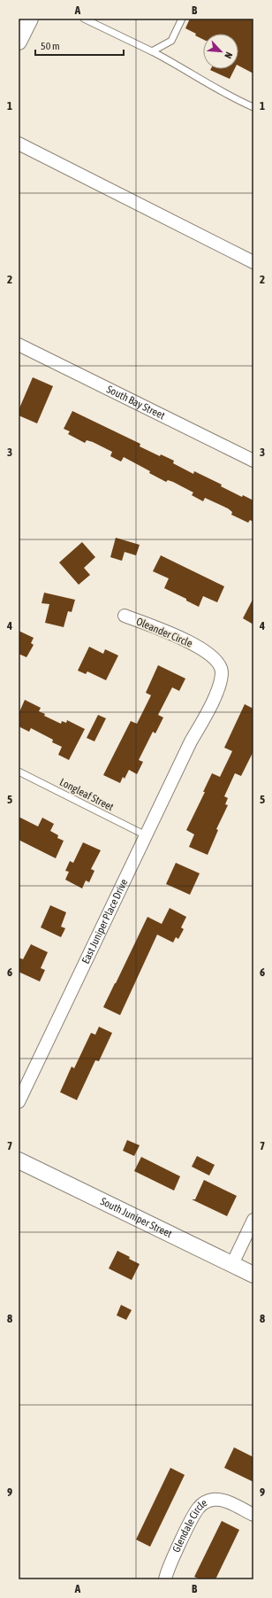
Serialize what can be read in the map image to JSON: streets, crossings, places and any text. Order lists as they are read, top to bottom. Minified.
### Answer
{"streets":{"street":["South Bay Street","Oleander Circle","East Juniper Place Drive","South Juniper Street","Glendale Circle"],"lane":["Longleaf Street"]},"crossings":[["Oleander Circle","East Juniper Place Drive"],["Longleaf Street","East Juniper Place Drive"]],"scale_bar":"50 m","north":"bottom right","grid":{"columns":["A","B"],"rows":["1","2","3","4","5","6","7","8","9"]}}
